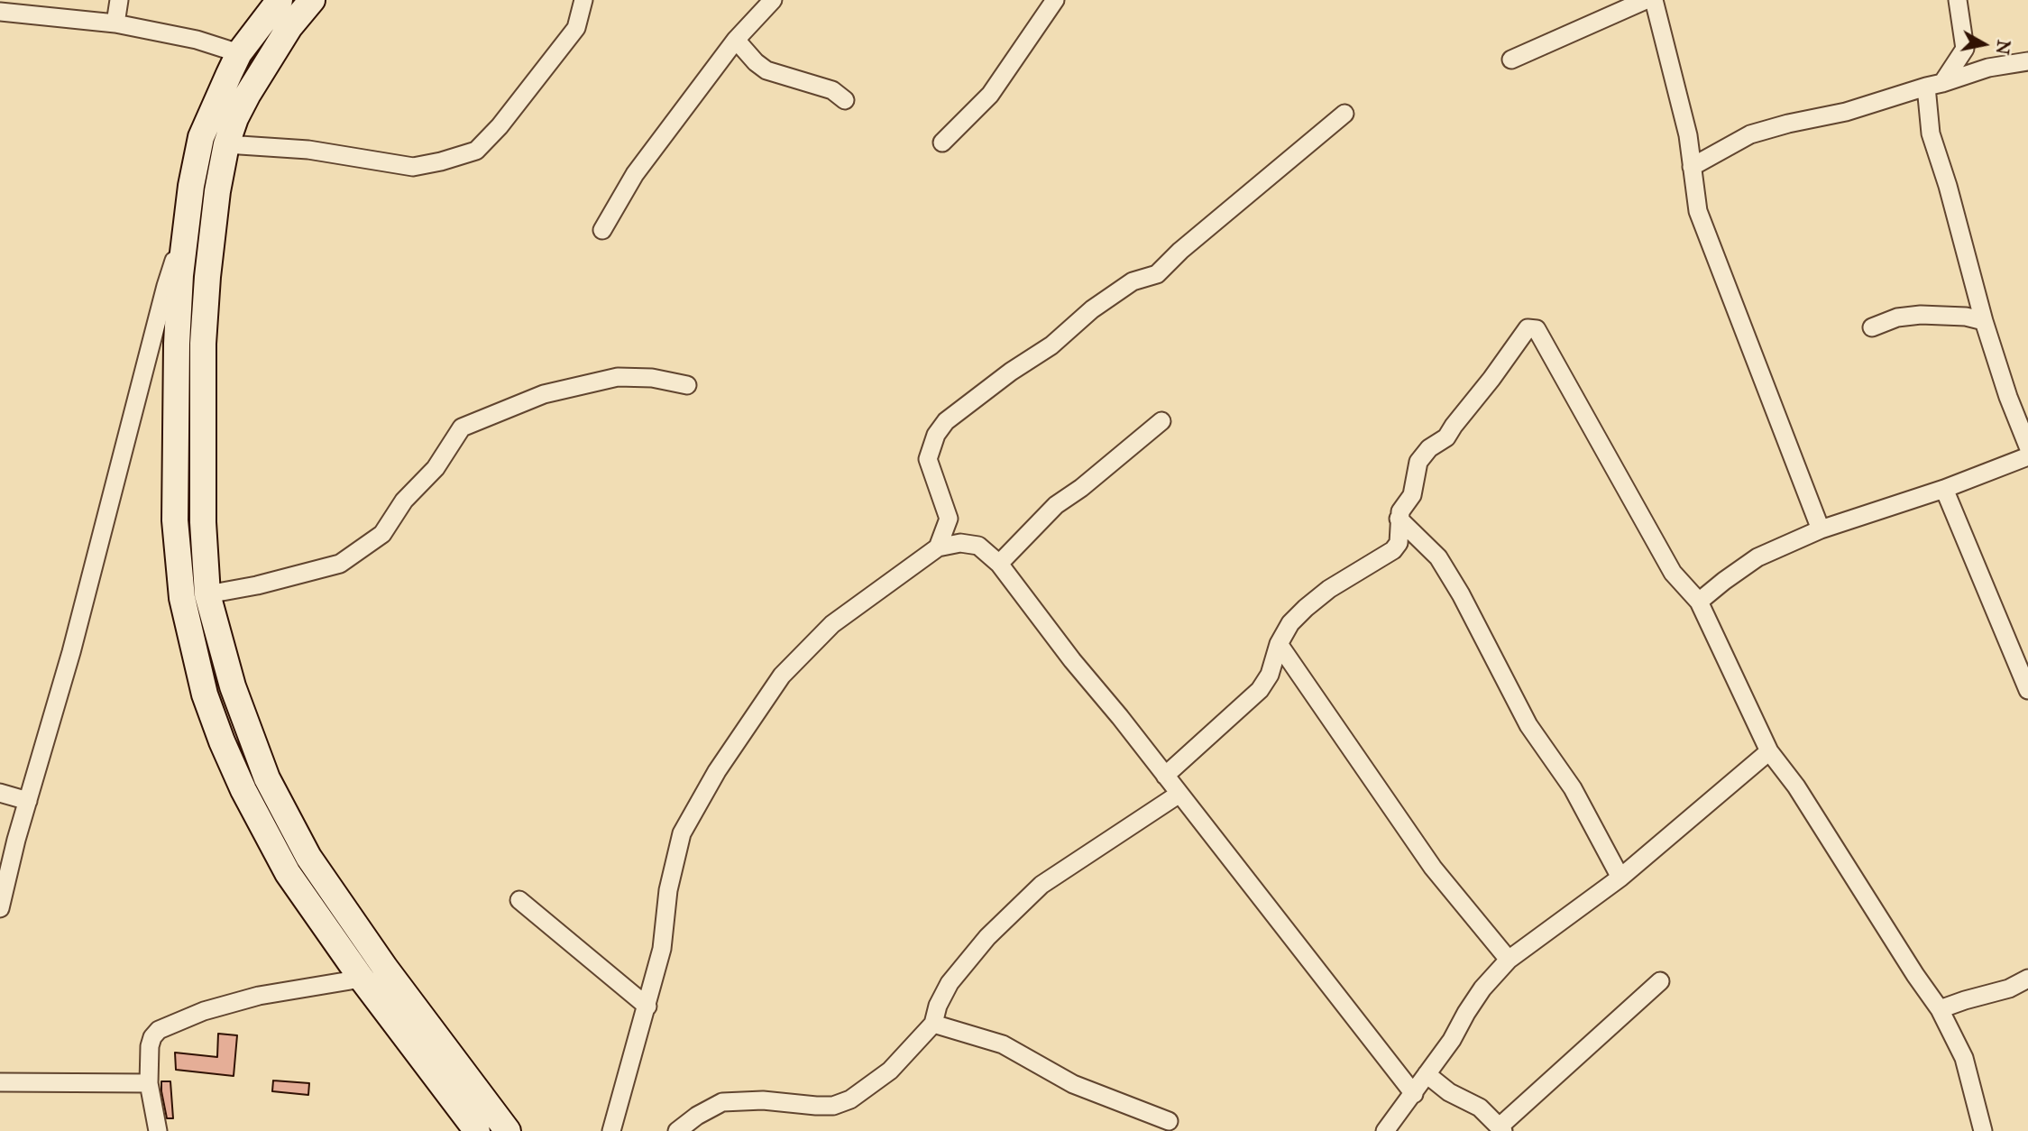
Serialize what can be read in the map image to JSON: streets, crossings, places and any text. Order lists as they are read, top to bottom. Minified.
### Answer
{"north":"right"}
